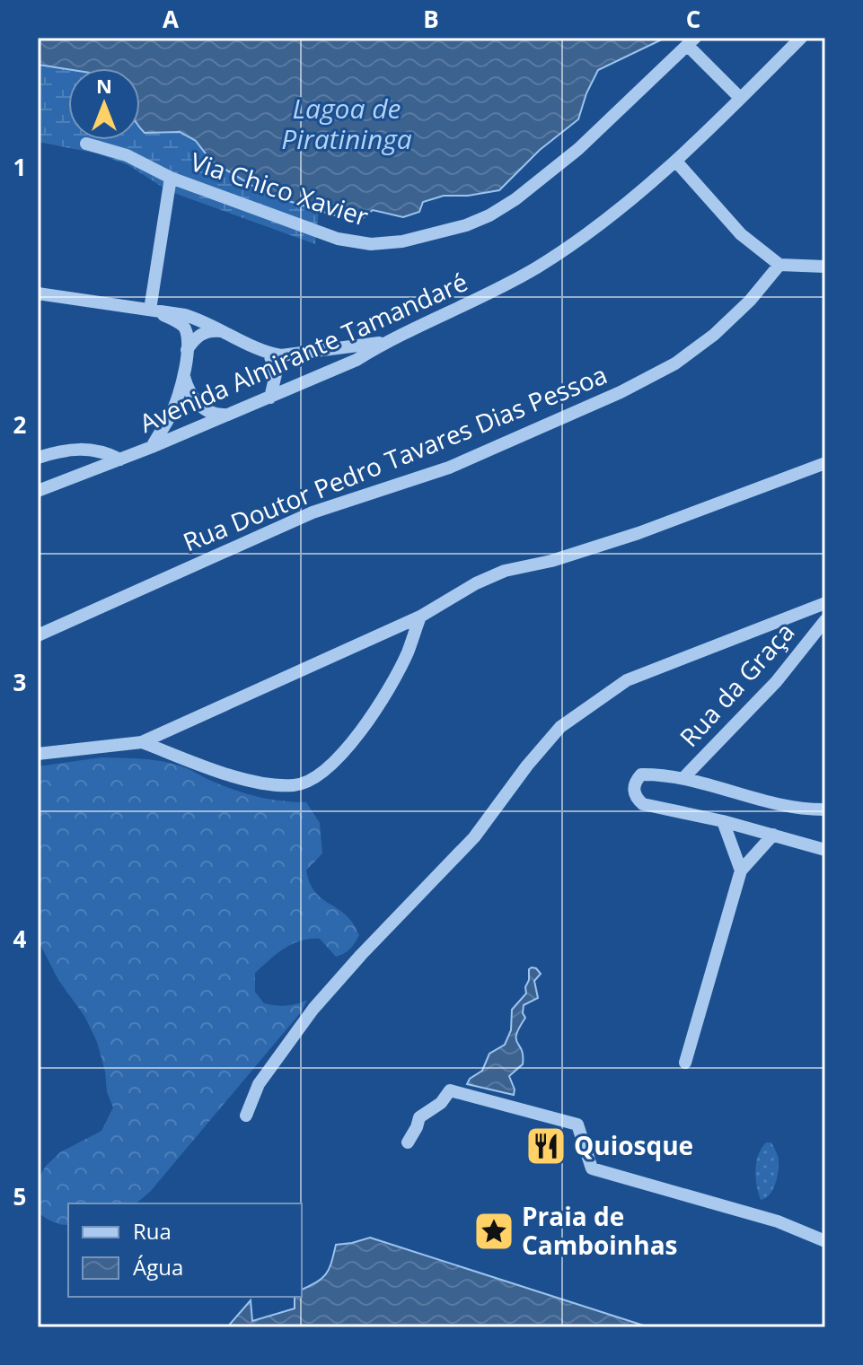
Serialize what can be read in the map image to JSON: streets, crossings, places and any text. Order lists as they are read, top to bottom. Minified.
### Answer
{"streets":{"street":["Via Chico Xavier","Avenida Almirante Tamandaré","Rua Doutor Pedro Tavares Dias Pessoa","Rua da Graça"]},"water":["Lagoa de Piratininga"],"places":{"restaurant":["Quiosque"],"place":["Praia de Camboinhas"]},"legend":["Rua","Água"],"north":"top","grid":{"columns":["A","B","C"],"rows":["1","2","3","4","5"]}}
